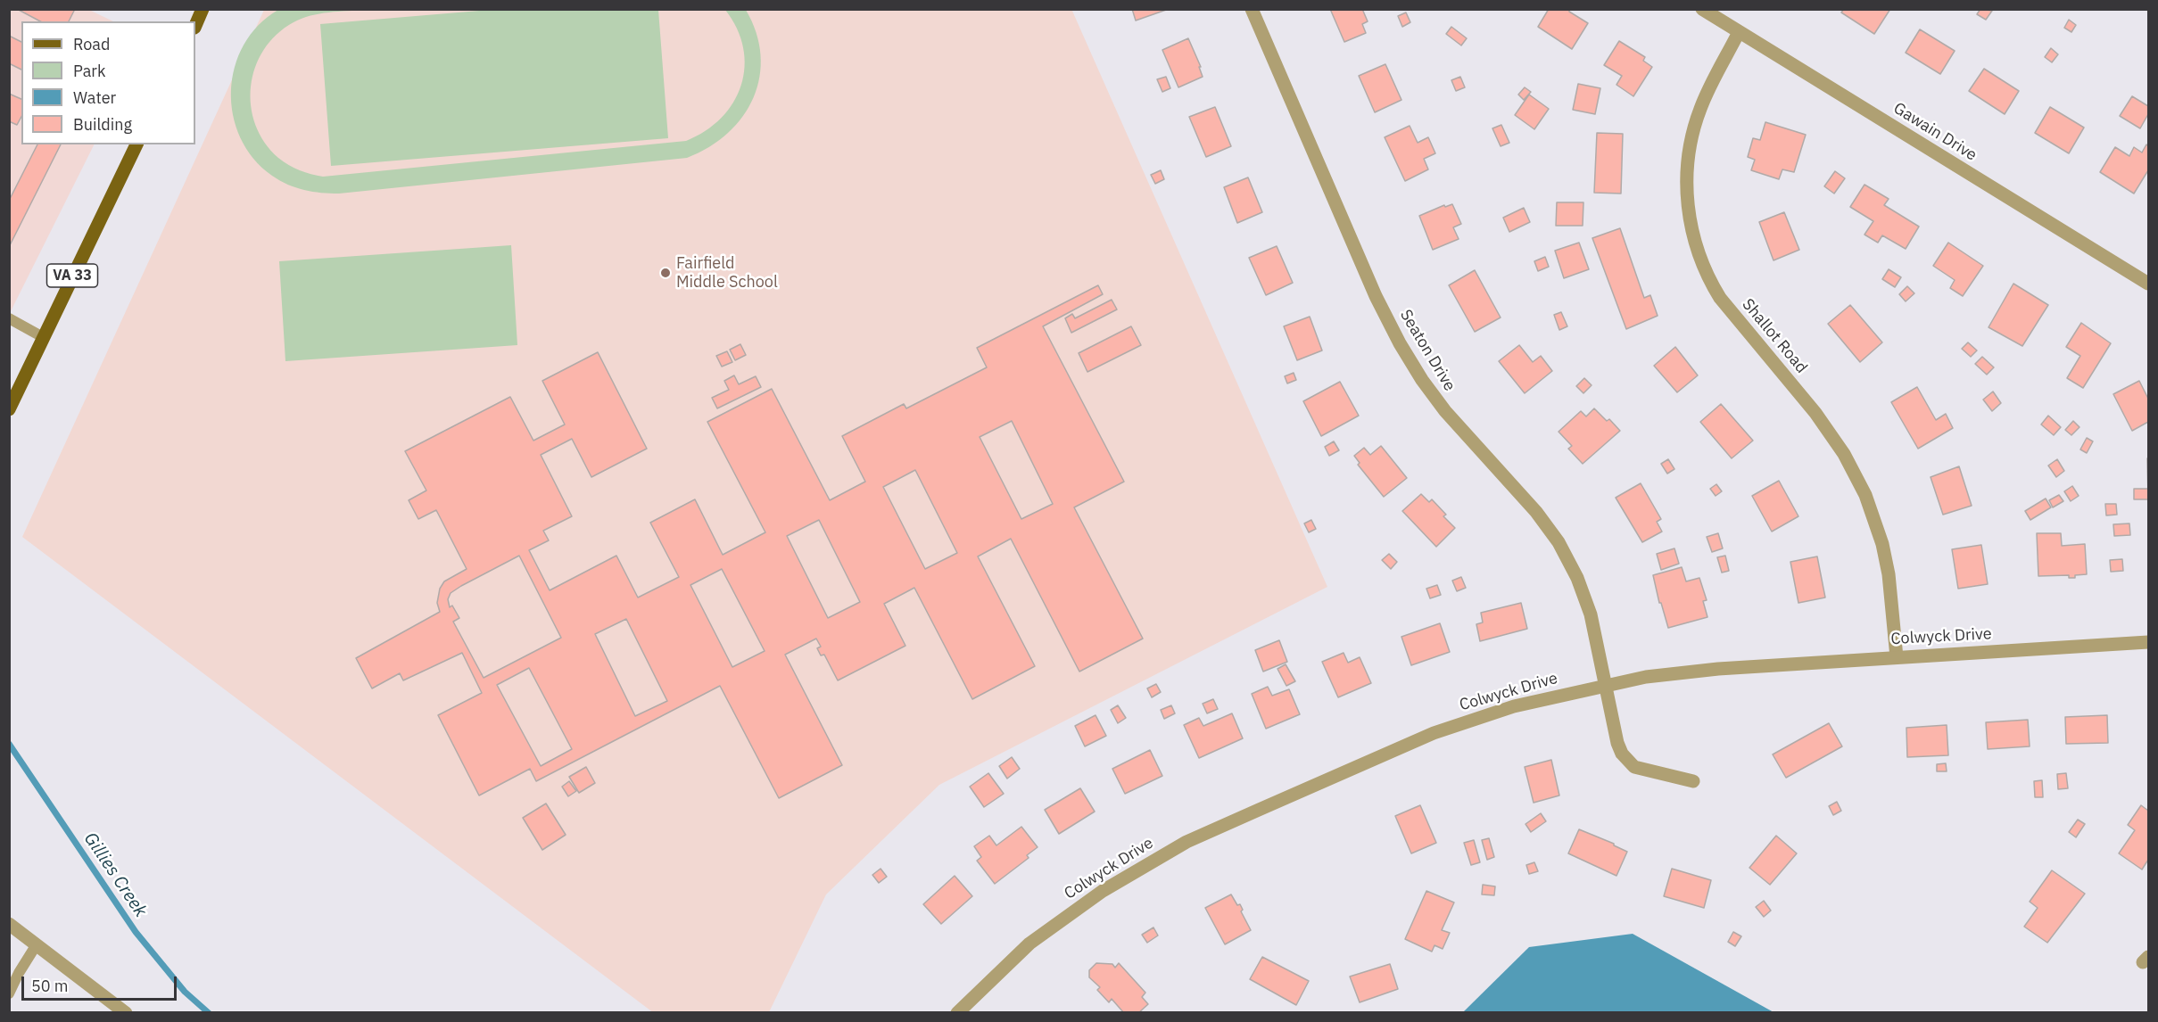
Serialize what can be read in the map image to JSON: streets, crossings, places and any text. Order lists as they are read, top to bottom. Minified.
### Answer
{"streets":{"main road":["VA 33"],"street":["Gawain Drive","Shallot Road","Seaton Drive","Colwyck Drive"]},"crossings":[["Gawain Drive","Shallot Road"],["Shallot Road","Colwyck Drive"],["Seaton Drive","Colwyck Drive"]],"water":["Gillies Creek"],"places":["Fairfield Middle School"],"legend":["Road","Park","Water","Building"],"scale_bar":"50 m"}
